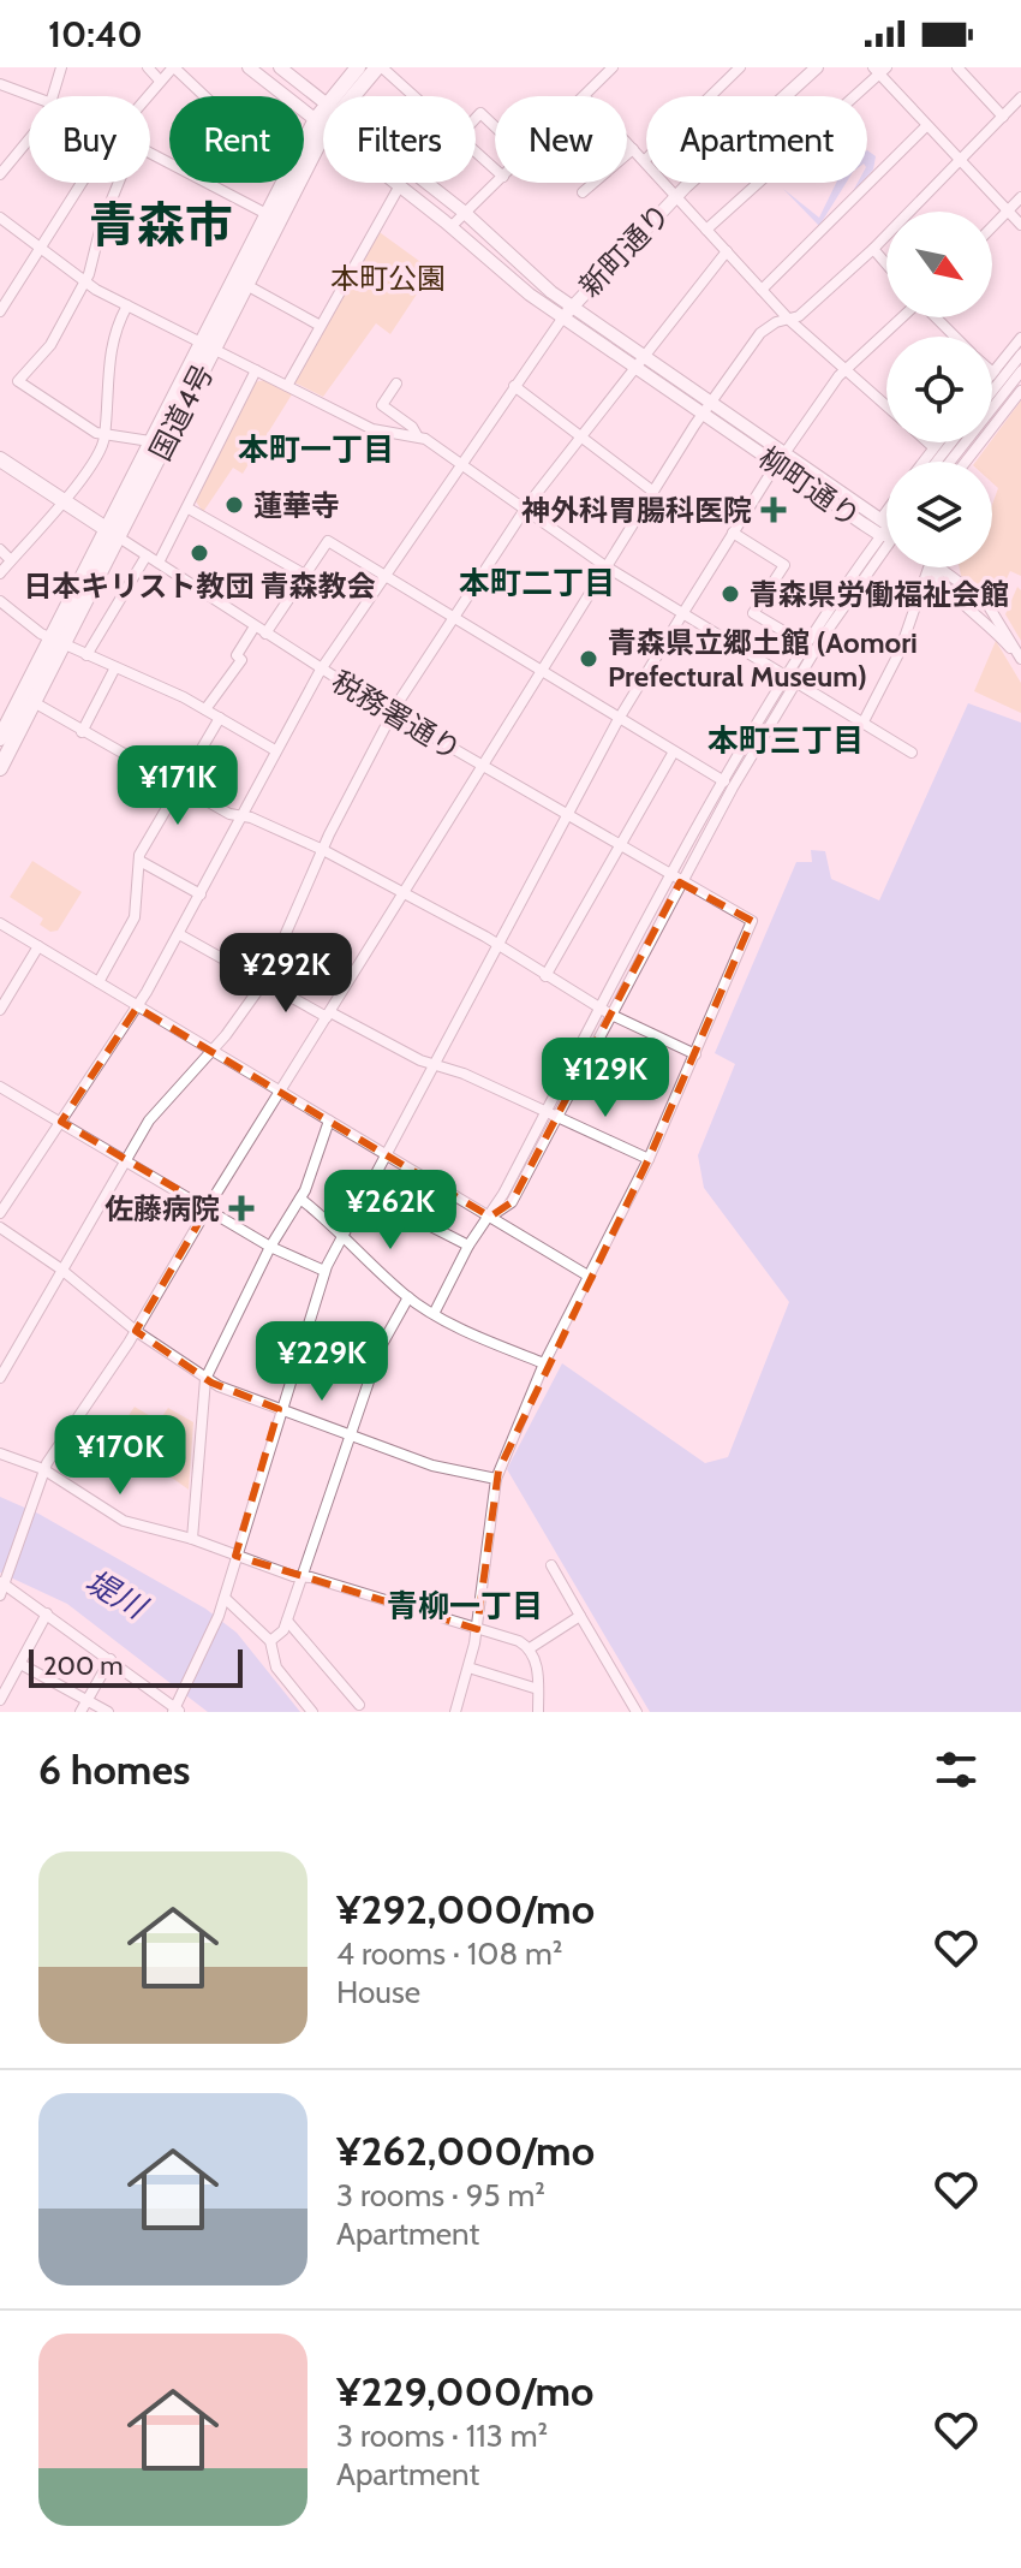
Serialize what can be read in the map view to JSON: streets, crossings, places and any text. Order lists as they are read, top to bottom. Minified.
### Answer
{"streets":{"highway":["国道4号"],"main road":["新町通り","柳町通り"],"street":["税務署通り"]},"crossings":[["新町通り","柳町通り"],["国道4号","柳町通り"],["国道4号","税務署通り"]],"districts":["青森市","本町一丁目","本町二丁目","本町三丁目","青柳一丁目"],"water":["堤川"],"parks":["本町公園"],"places":{"other":["蓮華寺","日本キリスト教団 青森教会","青森県労働福祉会館","青森県立郷土館 (Aomori Prefectural Museum)"],"health":["神外科胃腸科医院","佐藤病院"]},"scale_bar":"200 m","north":"bottom right","page":{"status":"10:40","chip":["Buy","Rent","Filters","New","Apartment"],"price":["¥171K","¥292K","¥129K","¥262K","¥229K","¥170K"],"scale":"200 m","heading":"6 homes","list":[{"name":"¥292,000/mo","note":"4 rooms · 108 m² · House"},{"name":"¥262,000/mo","note":"3 rooms · 95 m² · Apartment"},{"name":"¥229,000/mo","note":"3 rooms · 113 m² · Apartment"}]}}
